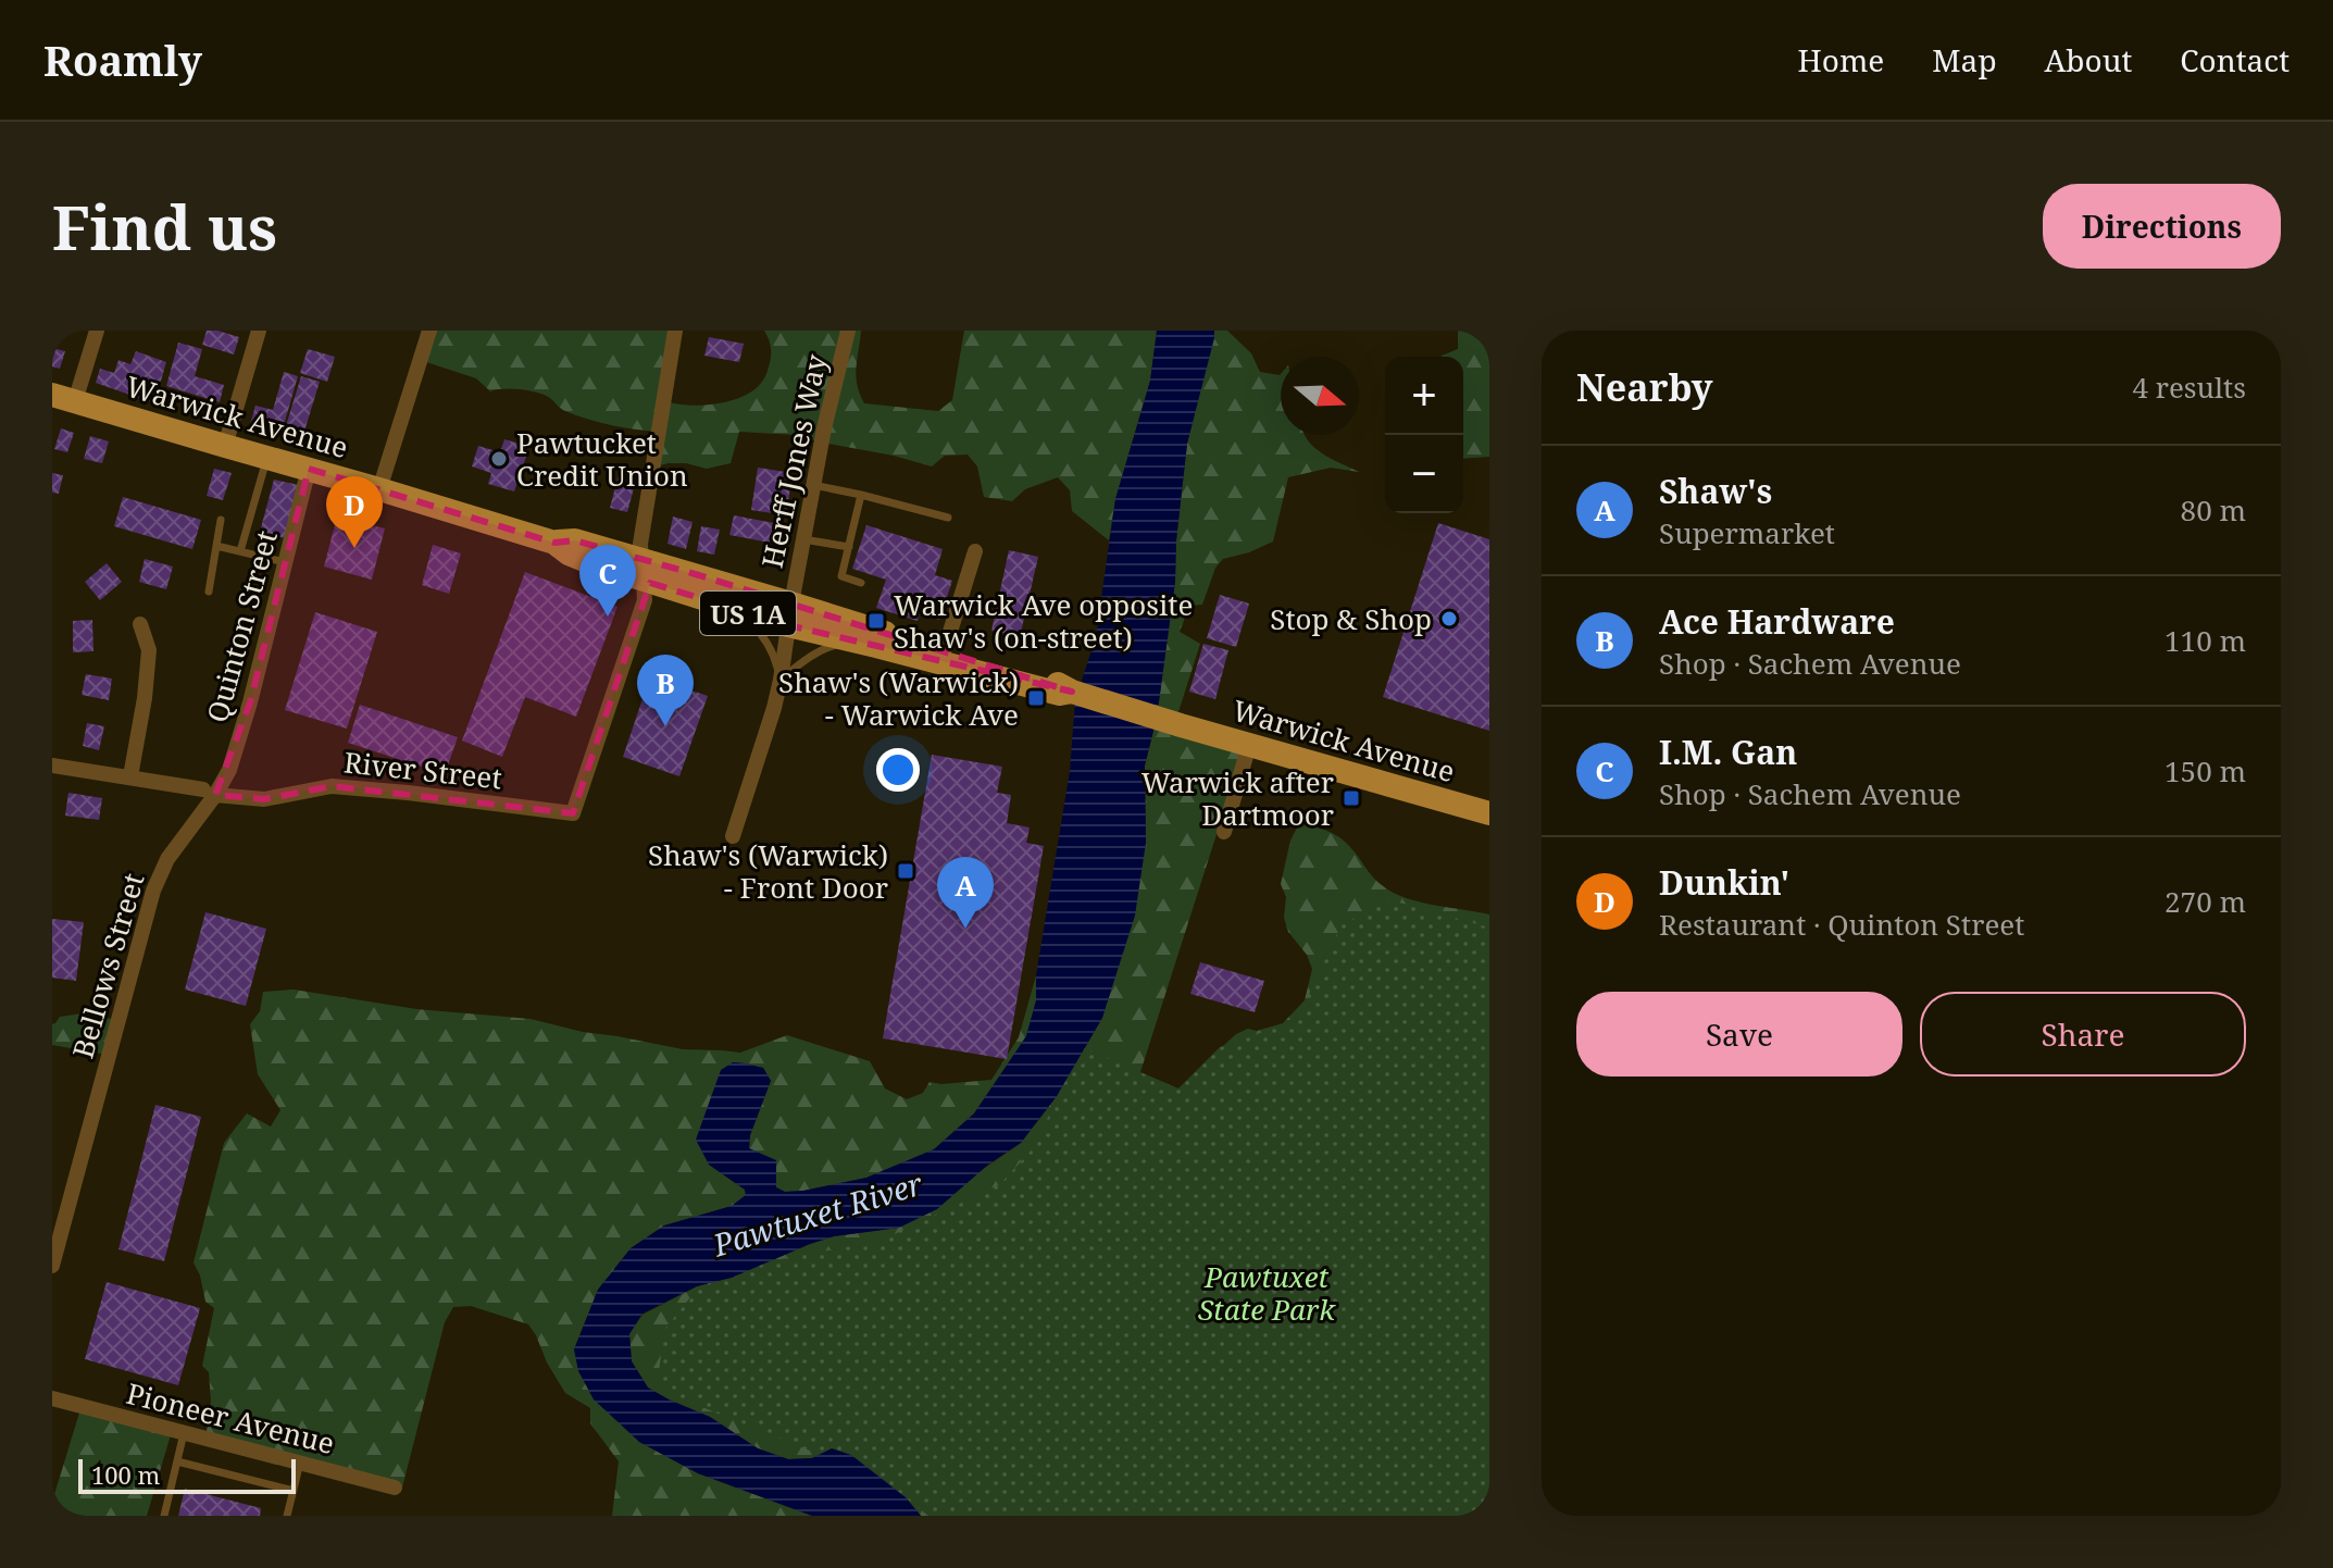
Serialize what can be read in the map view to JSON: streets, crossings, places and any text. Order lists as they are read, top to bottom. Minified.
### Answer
{"streets":{"main road":["Warwick Avenue","US 1A"],"street":["Herff Jones Way","Quinton Street","River Street","Bellows Street","Pioneer Avenue"]},"crossings":[["Warwick Avenue","Herff Jones Way"],["Warwick Avenue","Quinton Street"],["Warwick Avenue","River Street"],["Quinton Street","River Street"],["Quinton Street","Bellows Street"],["River Street","Bellows Street"]],"water":["Pawtuxet River"],"parks":["Pawtuxet State Park"],"places":{"other":["Pawtucket Credit Union","Stop & Shop"],"transit":["Warwick Ave opposite Shaw's (on-street)","Shaw's (Warwick) - Warwick Ave","Warwick after Dartmoor","Shaw's (Warwick) - Front Door"]},"scale_bar":"100 m","north":"right","page":{"header":"Roamly","nav":["Home","Map","About","Contact"],"buttons":["Directions",["Save","Share"]],"title":"Find us","heading":["Nearby","4 results"],"map_buttons":["+","−"],"list":[{"mark":"A","name":"Shaw's","note":"Supermarket","value":"80 m"},{"mark":"B","name":"Ace Hardware","note":"Shop · Sachem Avenue","value":"110 m"},{"mark":"C","name":"I.M. Gan","note":"Shop · Sachem Avenue","value":"150 m"},{"mark":"D","name":"Dunkin'","note":"Restaurant · Quinton Street","value":"270 m"}],"pins":["D","C","B","A"],"scale":"100 m"}}
